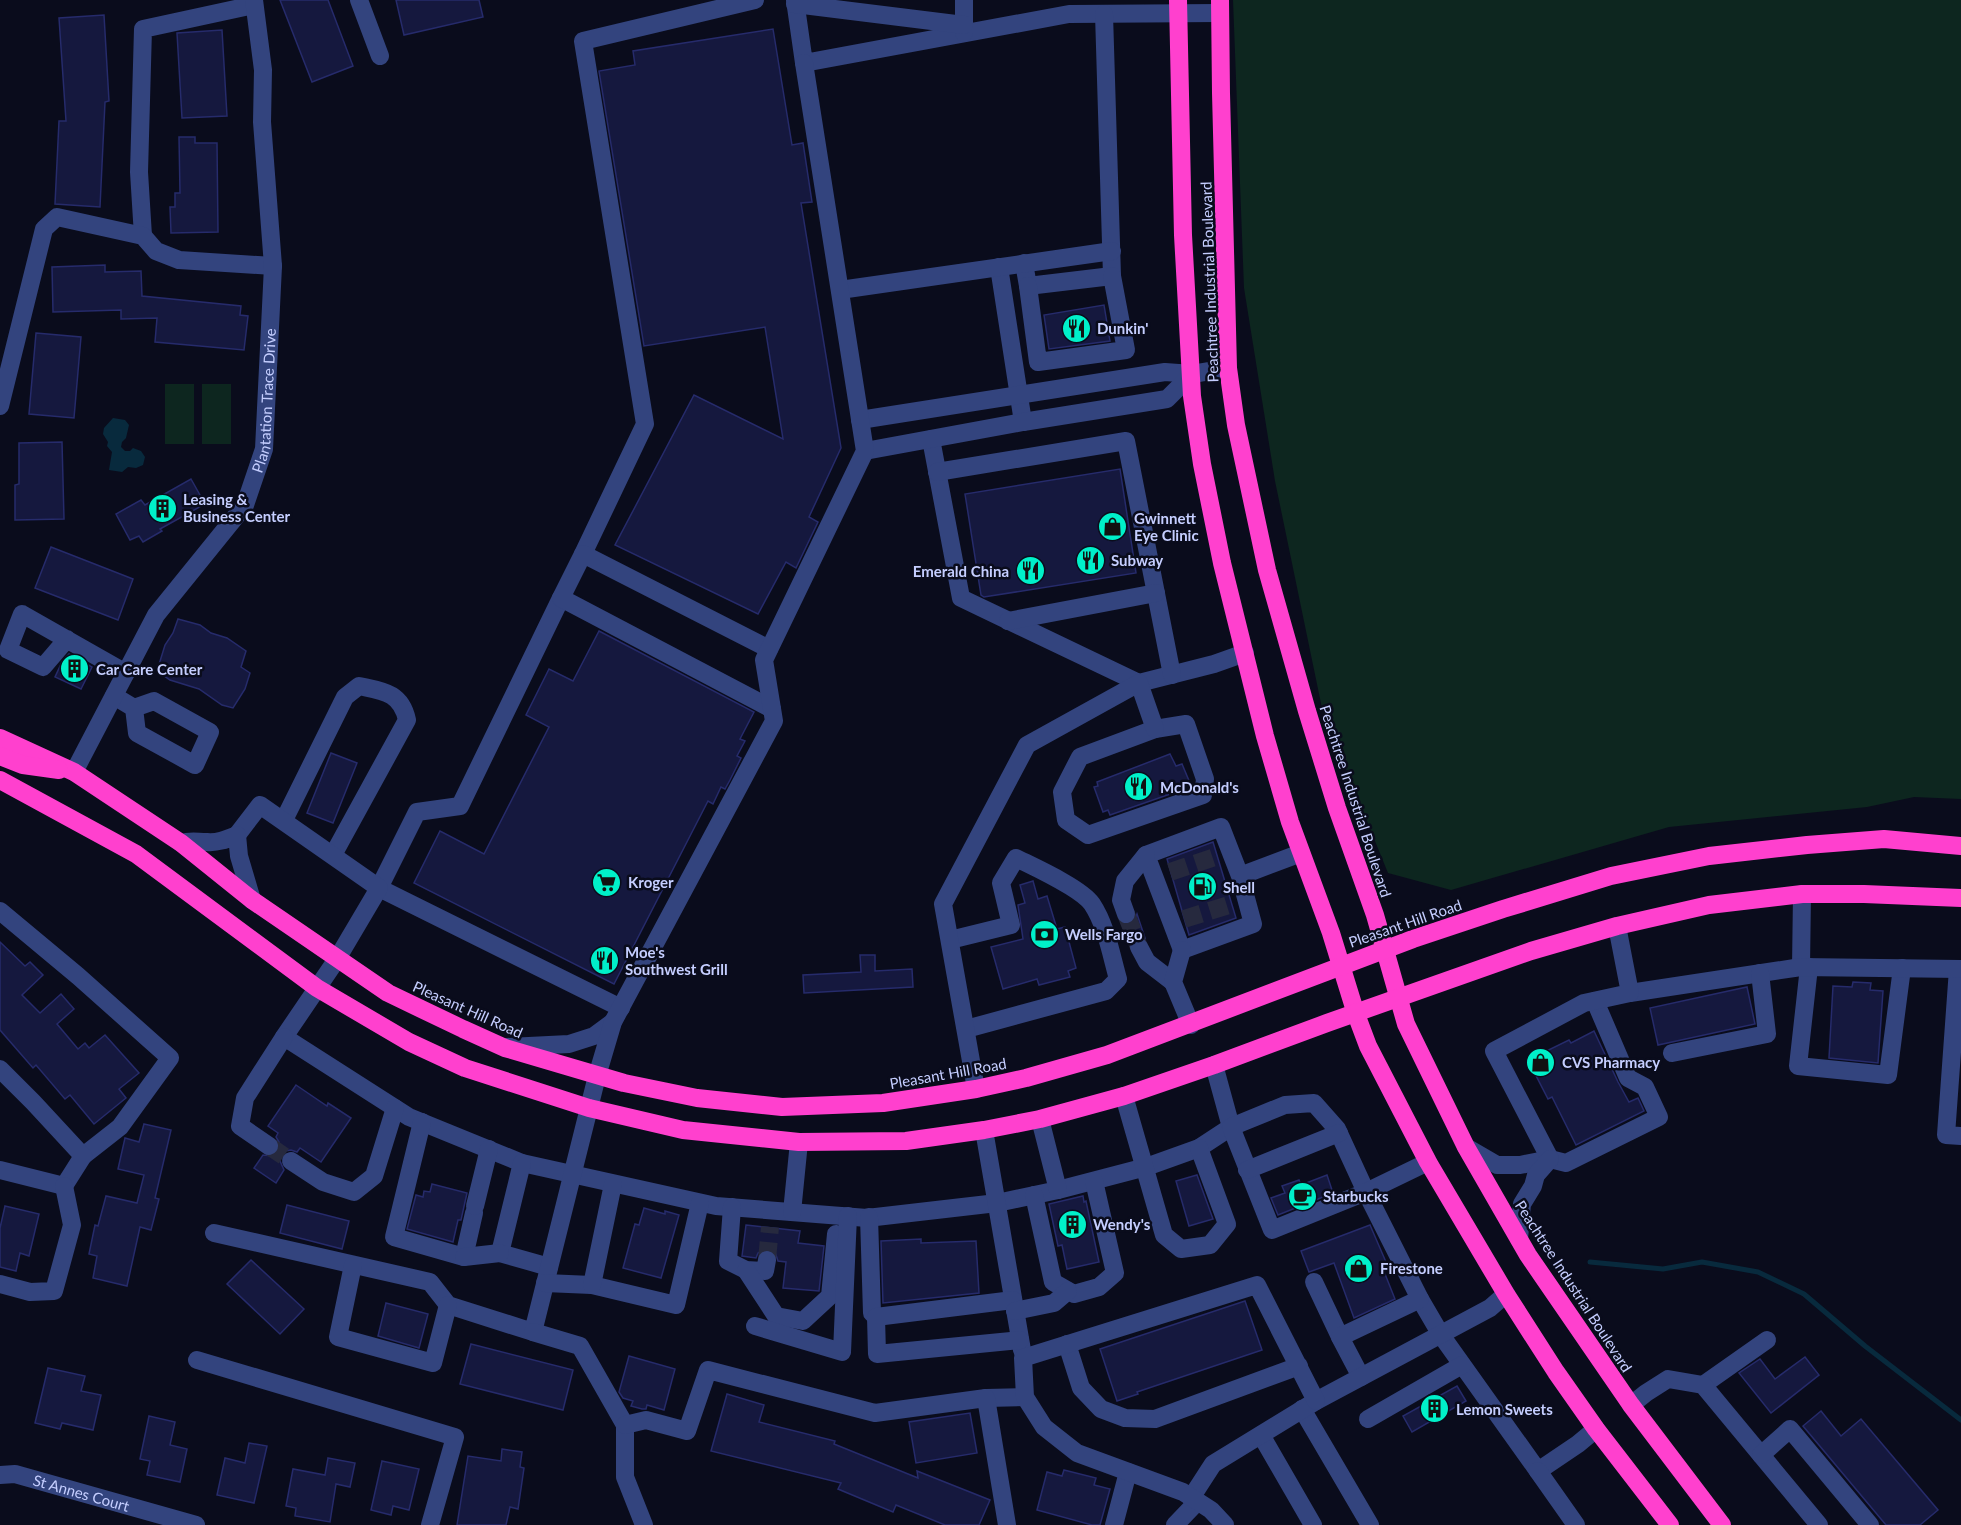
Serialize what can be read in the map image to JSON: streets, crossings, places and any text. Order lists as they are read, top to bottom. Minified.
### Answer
{"streets":{"highway":["Peachtree Industrial Boulevard","Pleasant Hill Road"],"street":["Plantation Trace Drive","St Annes Court"]},"crossings":[["Peachtree Industrial Boulevard","Pleasant Hill Road"],["Plantation Trace Drive","Pleasant Hill Road"]],"places":{"restaurant":["Dunkin'","Subway","Emerald China","McDonald's","Moe's Southwest Grill"],"building":["Leasing & Business Center","Car Care Center","Wendy's","Lemon Sweets"],"shop":["Gwinnett Eye Clinic","CVS Pharmacy","Firestone"],"supermarket":["Kroger"],"fuel station":["Shell"],"bank":["Wells Fargo"],"cafe":["Starbucks"]}}
